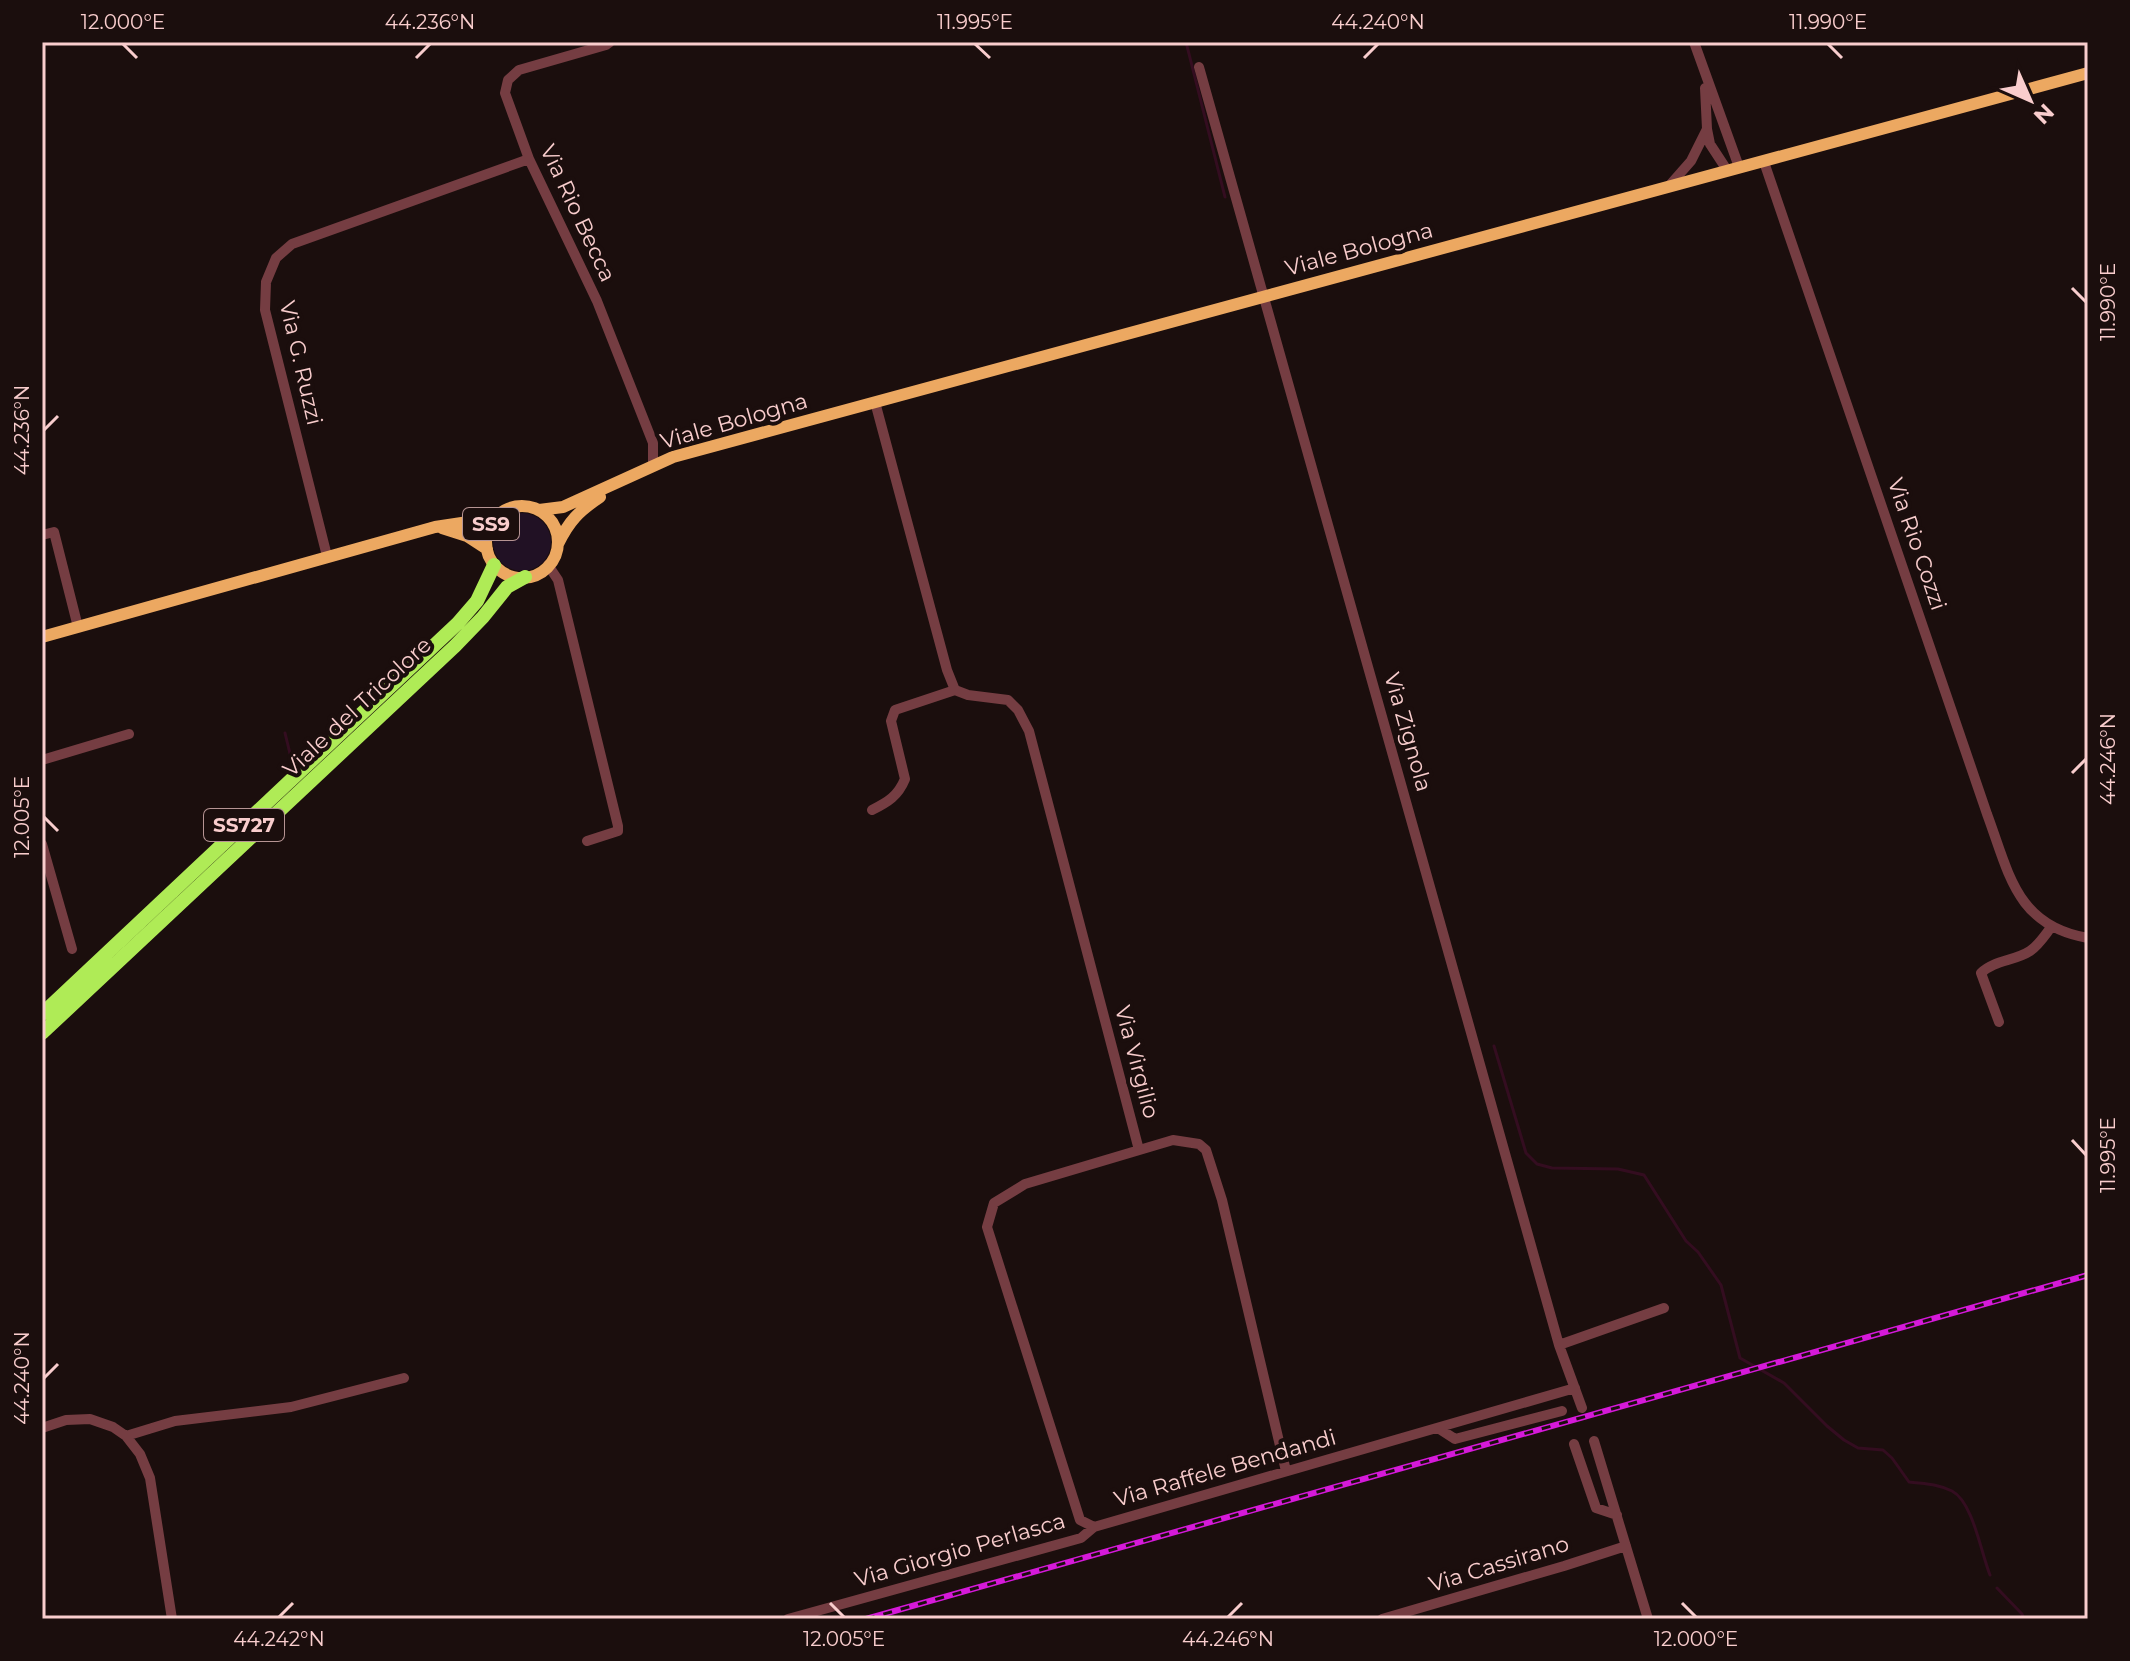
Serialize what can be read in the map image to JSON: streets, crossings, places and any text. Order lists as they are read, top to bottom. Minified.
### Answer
{"streets":{"highway":["Viale del Tricolore","SS727"],"main road":["Viale Bologna","SS9"],"street":["Via Rio Becca","Via G. Ruzzi","Via Rio Cozzi","Via Zignola","Via Virgilio","Via Raffele Bendandi","Via Giorgio Perlasca","Via Cassirano"]},"crossings":[["Via Rio Becca","Viale Bologna"],["Via Rio Becca","Via G. Ruzzi"],["Viale Bologna","Via Rio Cozzi"],["Viale Bologna","Via Zignola"],["SS9","Viale del Tricolore"],["Via Zignola","Via Raffele Bendandi"],["Via Virgilio","Via Raffele Bendandi"],["Via Raffele Bendandi","Via Giorgio Perlasca"]],"north":"bottom right","coordinates":["12.000°E","44.236°N","11.995°E","44.240°N","11.990°E","44.246°N","12.005°E","44.242°N"]}
